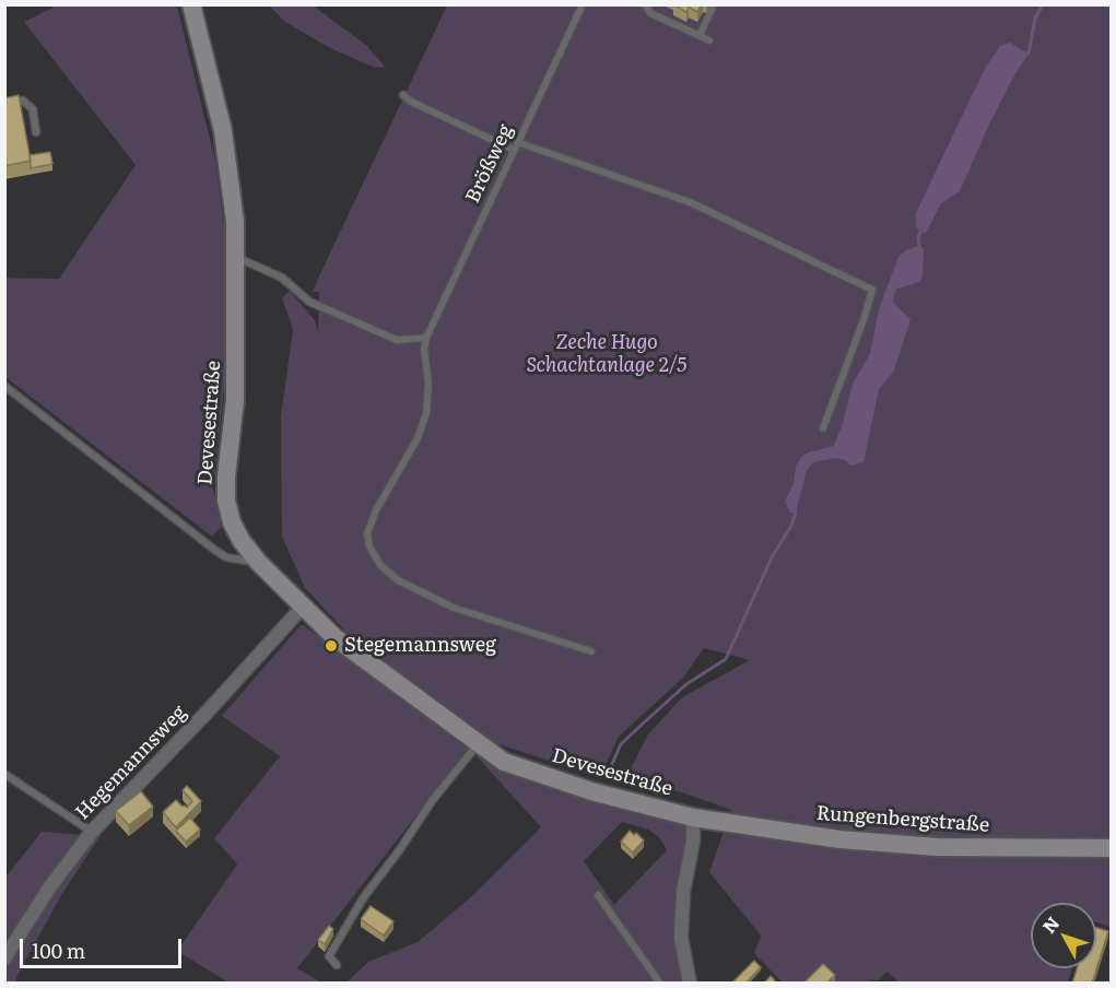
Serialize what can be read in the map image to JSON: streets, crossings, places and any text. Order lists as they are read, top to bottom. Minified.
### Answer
{"streets":{"street":["Devesestraße","Hegemannsweg","Rungenbergstraße"],"lane":["Brößweg"]},"crossings":[["Devesestraße","Hegemannsweg"],["Devesestraße","Rungenbergstraße"]],"parks":["Zeche Hugo Schachtanlage 2/5"],"places":["Stegemannsweg"],"scale_bar":"100 m","north":"top left"}
